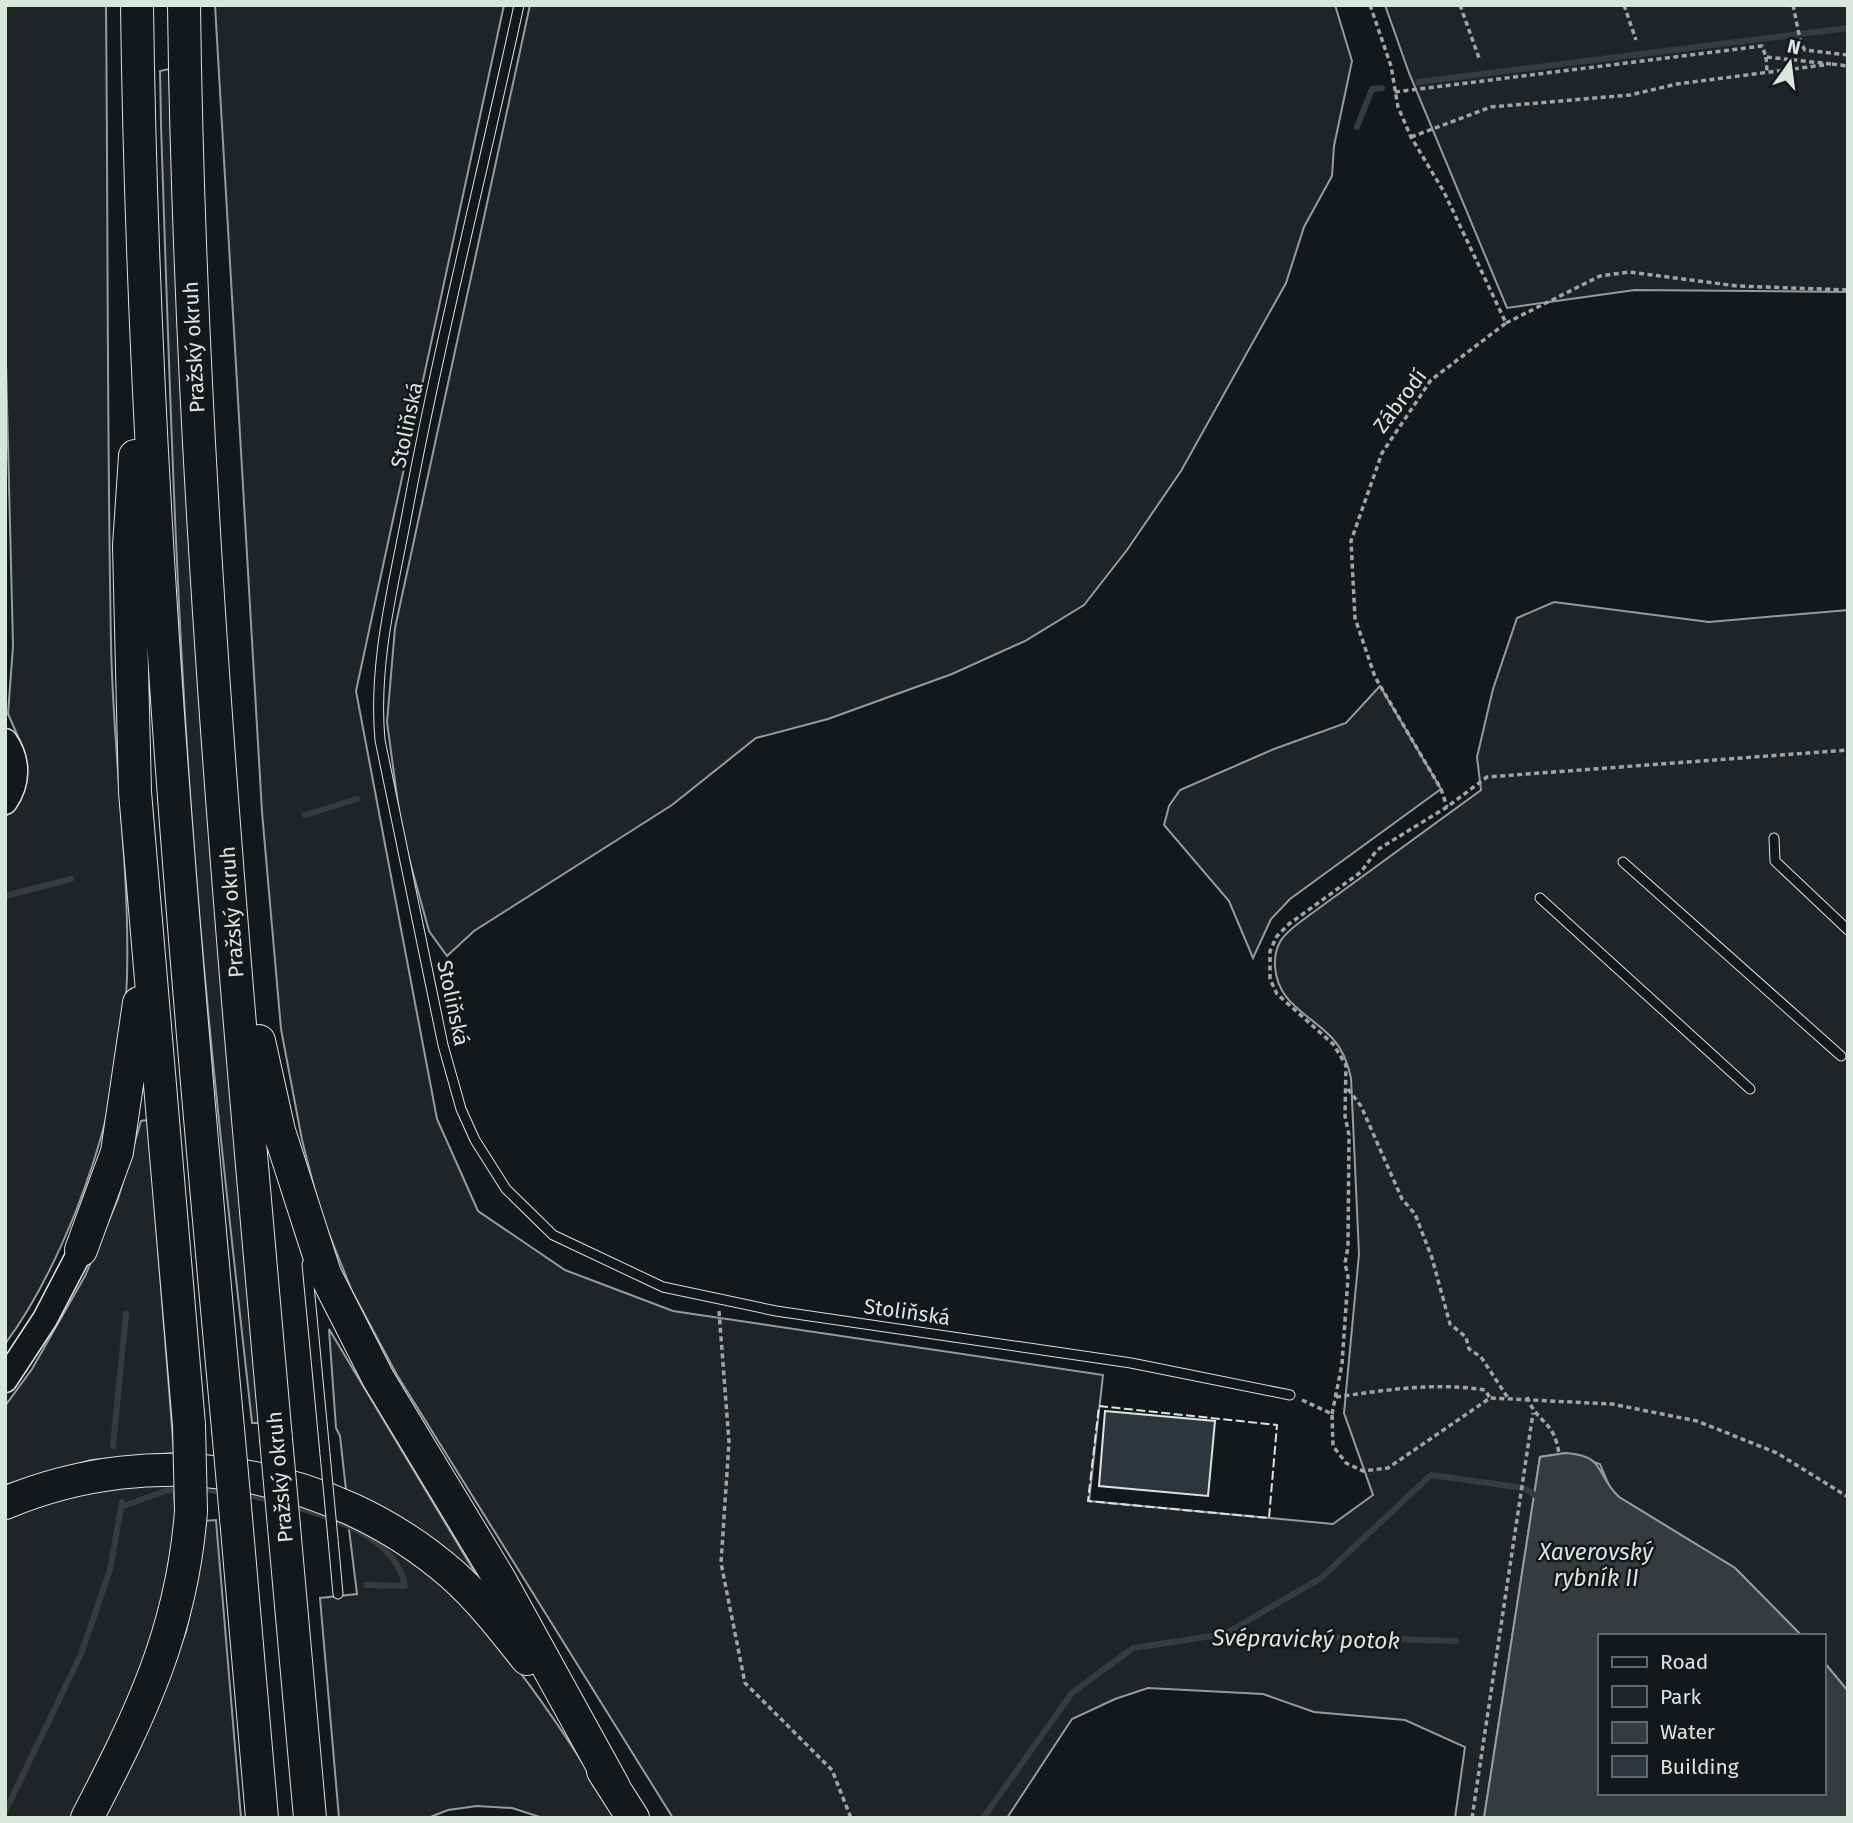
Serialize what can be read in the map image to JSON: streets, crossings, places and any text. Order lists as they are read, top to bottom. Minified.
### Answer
{"streets":{"highway":["Pražský okruh"],"lane":["Stoliňská"],"path":["Zábrodí"]},"water":["Xaverovský rybník II","Svépravický potok"],"legend":["Road","Park","Water","Building"],"north":"top"}
